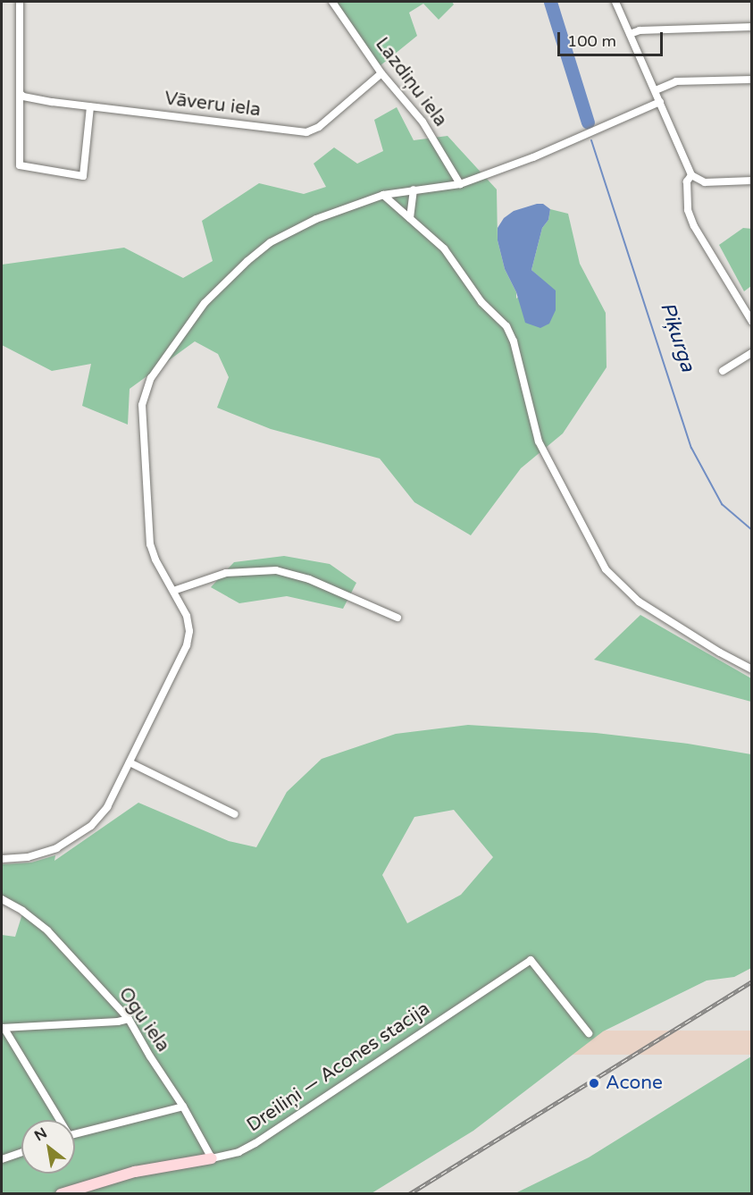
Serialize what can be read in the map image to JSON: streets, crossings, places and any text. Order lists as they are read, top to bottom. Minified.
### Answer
{"streets":{"street":["Lazdiņu iela","Vāveru iela","Ogu iela","Dreiliņi — Acones stacija"]},"crossings":[["Lazdiņu iela","Vāveru iela"],["Ogu iela","Dreiliņi — Acones stacija"]],"water":["Piķurga"],"places":["Acone"],"scale_bar":"100 m","north":"top left"}
